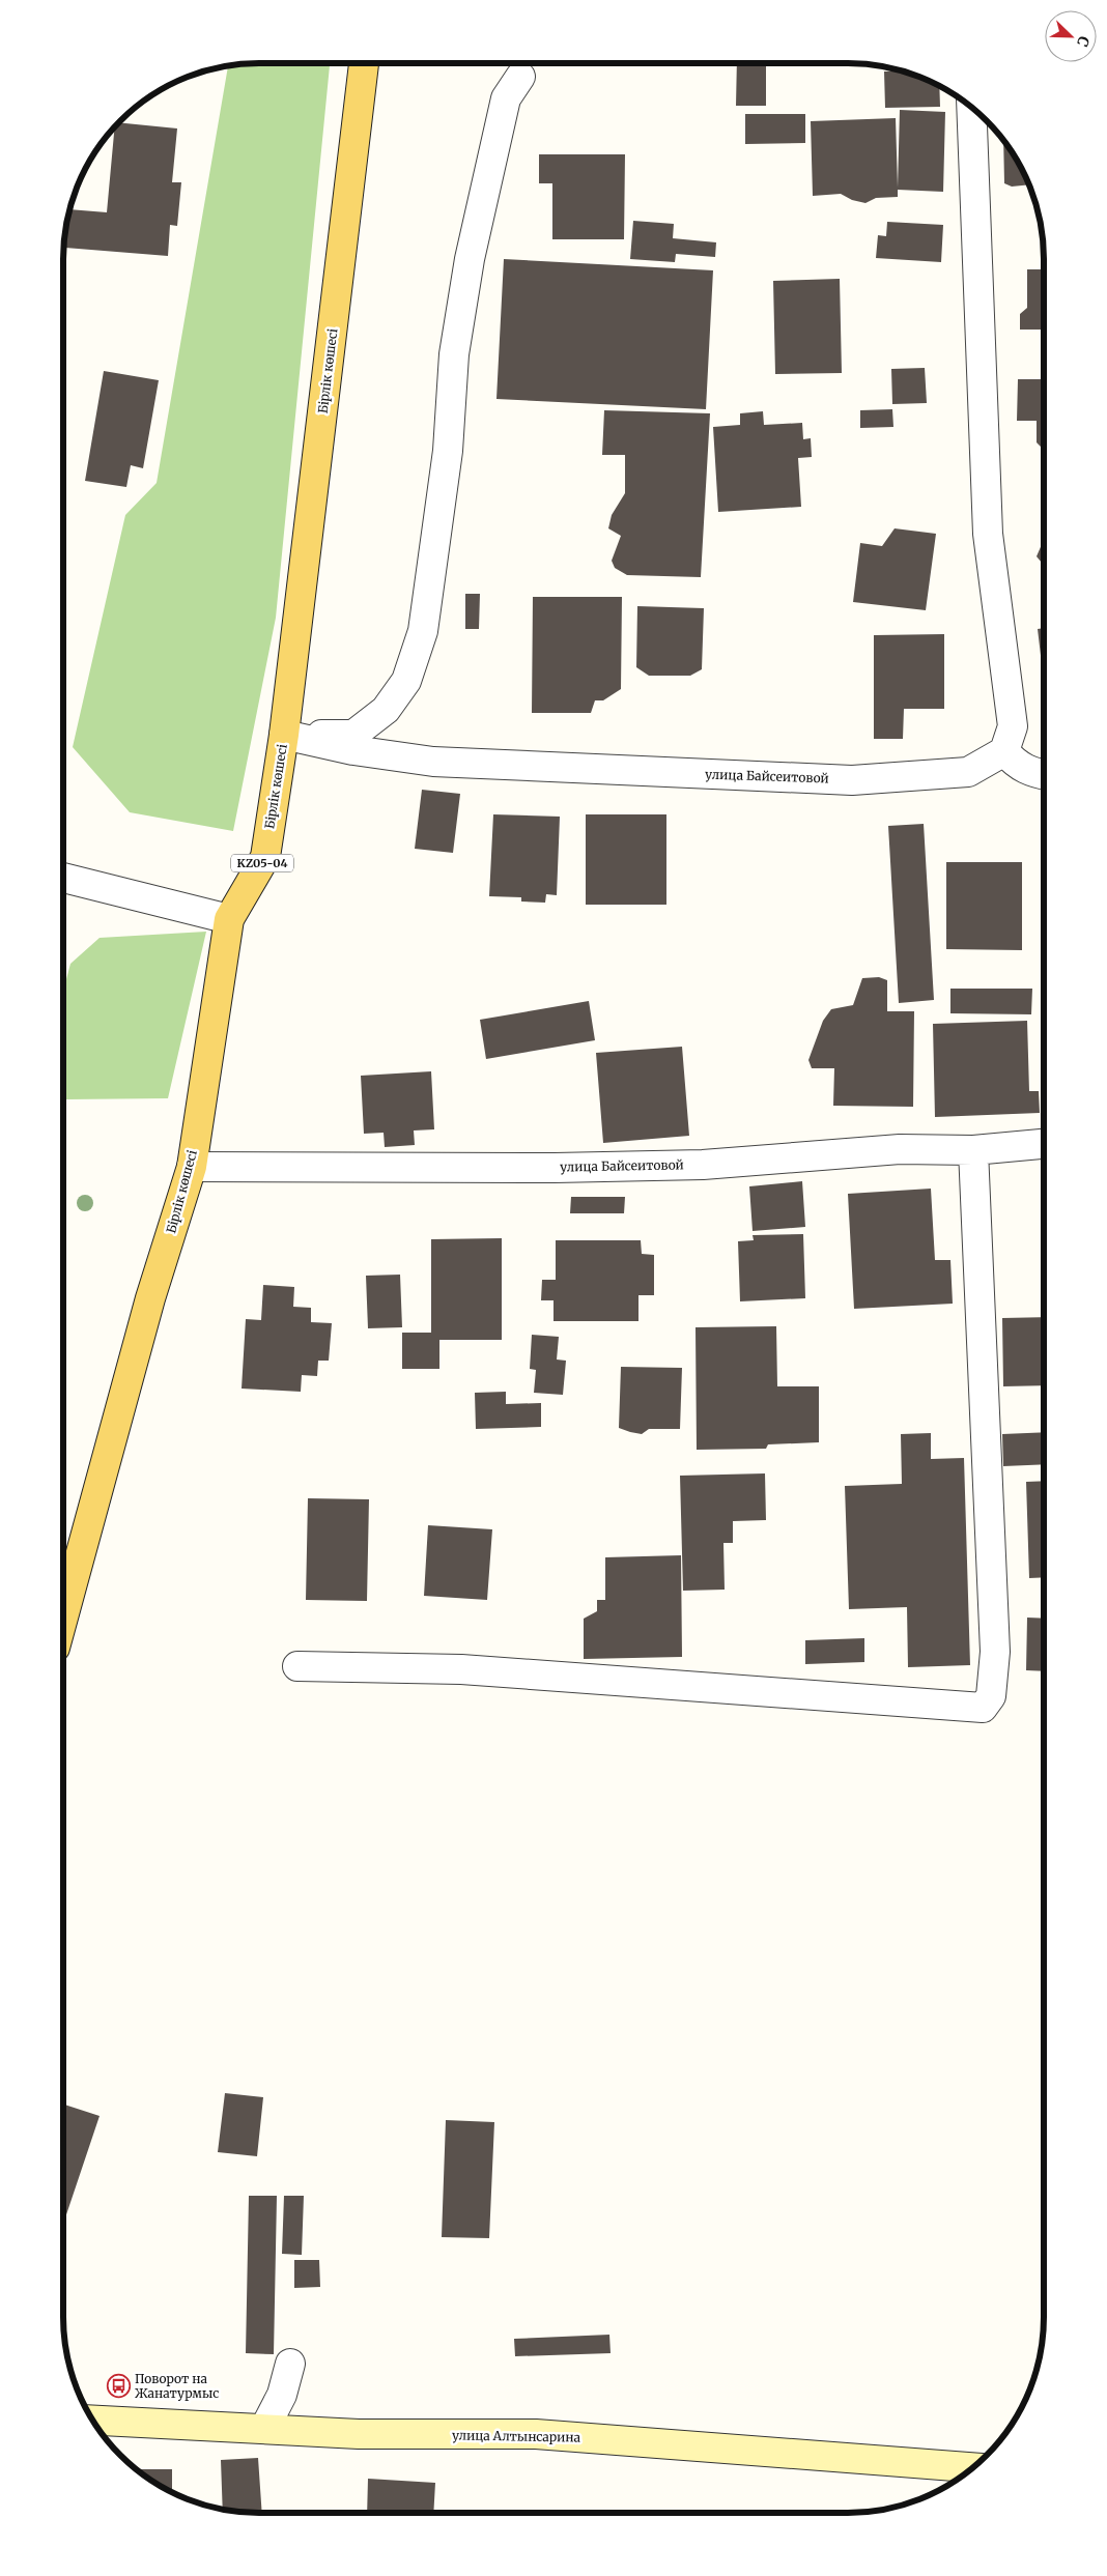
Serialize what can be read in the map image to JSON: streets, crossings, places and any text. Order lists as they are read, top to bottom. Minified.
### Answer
{"streets":{"main road":["Бірлік көшесі","KZ05-04"],"street":["улица Байсеитовой","улица Алтынсарина"]},"crossings":[["Бірлік көшесі","улица Байсеитовой"]],"places":{"bus stop":["Поворот на Жанатурмыс"]},"north":"bottom right"}
